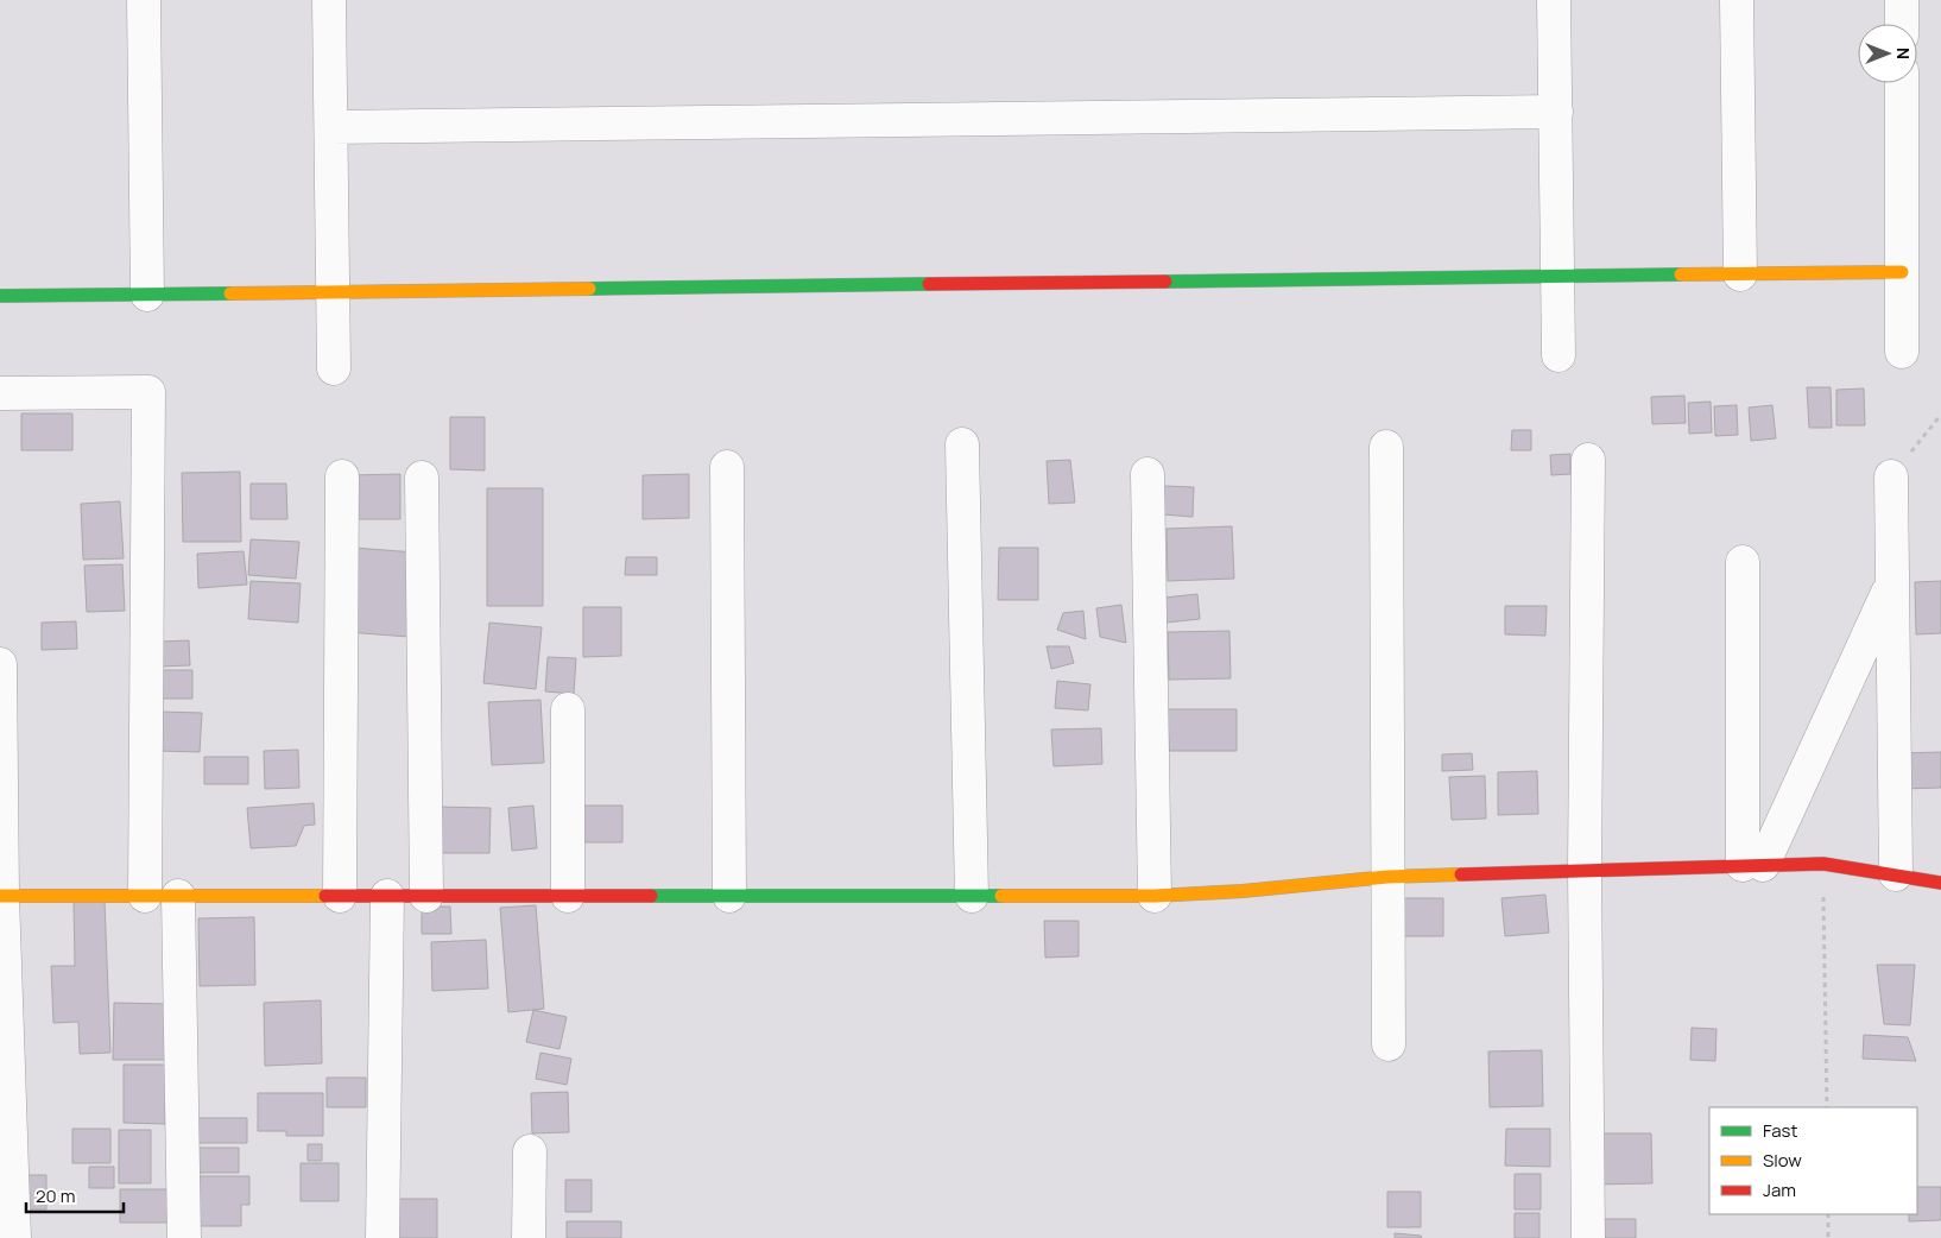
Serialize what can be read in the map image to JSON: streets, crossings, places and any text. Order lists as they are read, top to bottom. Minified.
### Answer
{"legend":["Fast","Slow","Jam"],"scale_bar":"20 m","north":"right"}
